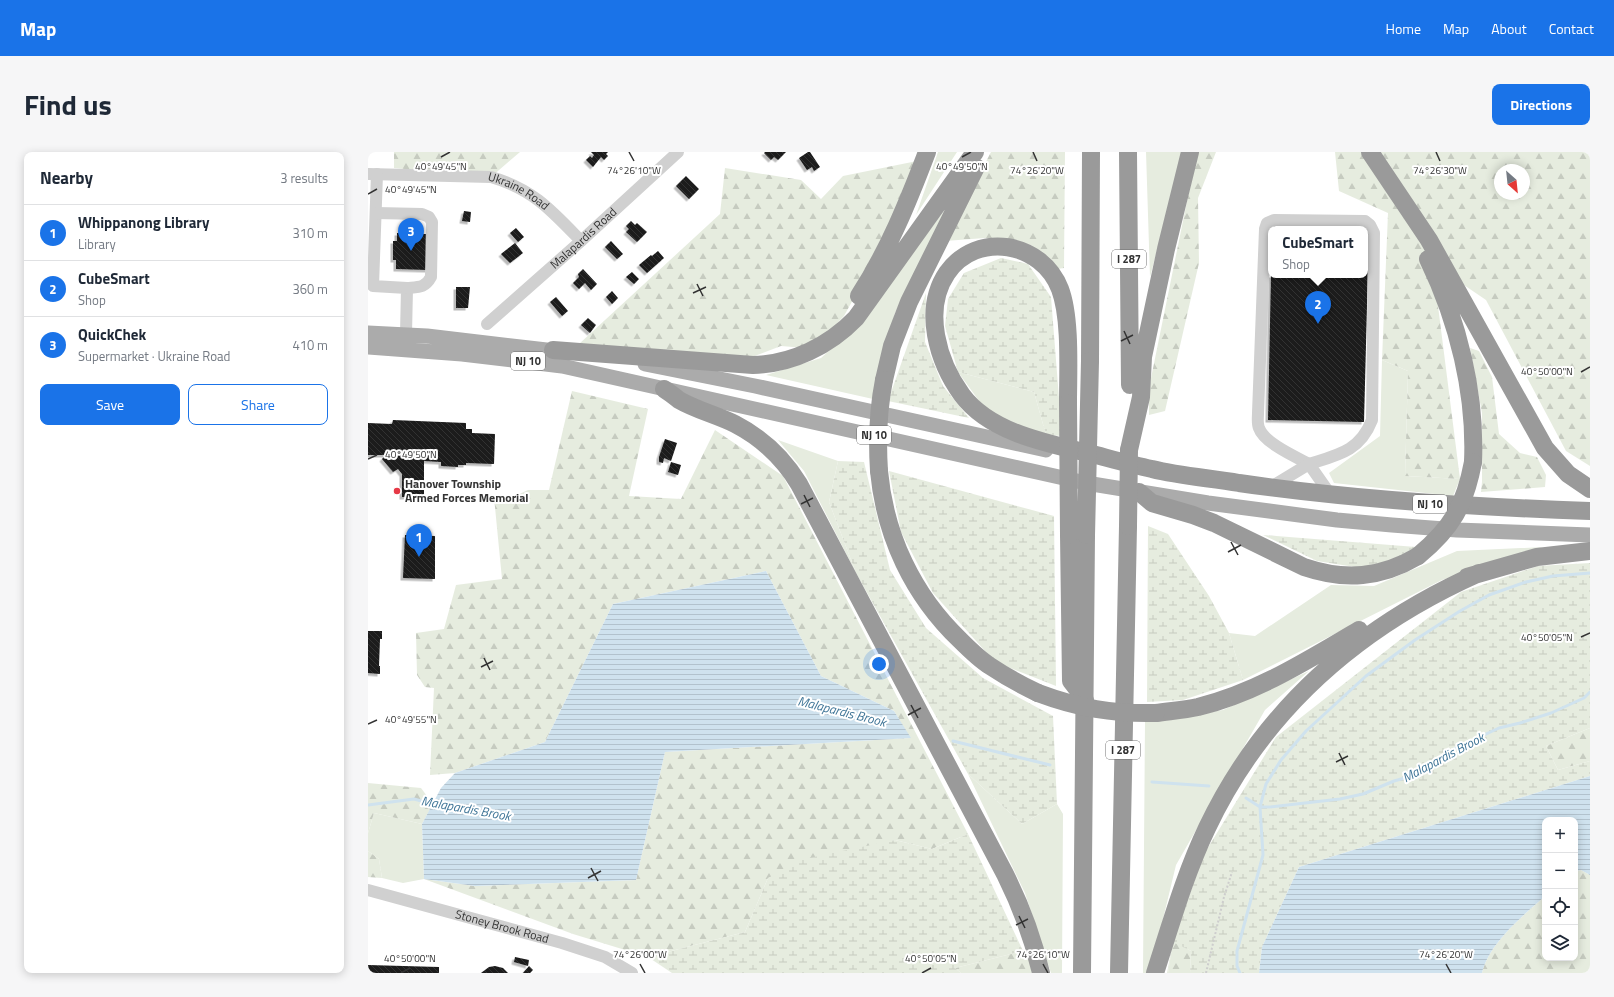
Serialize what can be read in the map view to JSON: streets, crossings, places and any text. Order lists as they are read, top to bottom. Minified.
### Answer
{"streets":{"highway":["I 287","NJ 10"],"street":["Ukraine Road","Malapardis Road","Stoney Brook Road"]},"crossings":[["Ukraine Road","Malapardis Road"]],"water":["Malapardis Brook"],"places":["Hanover Township Armed Forces Memorial"],"north":"bottom right","page":{"header":"Map","nav":["Home","Map","About","Contact"],"title":"Find us","buttons":["Directions",["Save","Share"]],"heading":["Nearby","3 results"],"list":[{"mark":"1","name":"Whippanong Library","note":"Library","value":"310 m"},{"mark":"2","name":"CubeSmart","note":"Shop","value":"360 m"},{"mark":"3","name":"QuickChek","note":"Supermarket · Ukraine Road","value":"410 m"}],"pins":["3","2","1"],"popup":["CubeSmart","Shop"],"map_buttons":["+","−"]},"coordinates":["40°49'45\"N","40°49'50\"N","74°26'10\"W","74°26'20\"W","74°26'30\"W","40°50'00\"N","40°50'05\"N","40°49'55\"N","74°26'00\"W"]}
